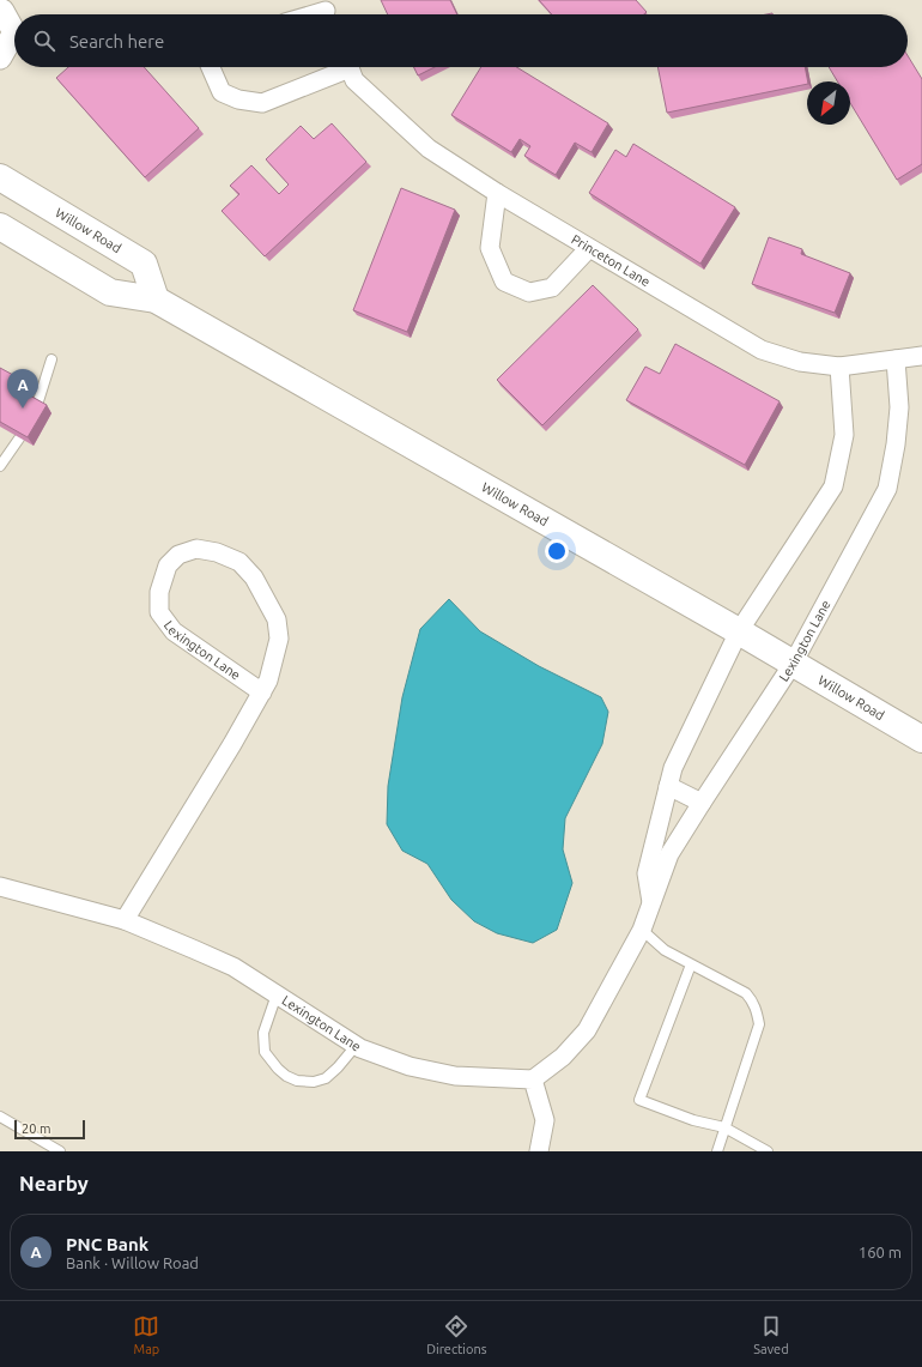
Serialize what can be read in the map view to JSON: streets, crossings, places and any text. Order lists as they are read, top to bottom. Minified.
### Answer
{"streets":{"main road":["Willow Road"],"street":["Princeton Lane","Lexington Lane"]},"crossings":[["Willow Road","Lexington Lane"],["Princeton Lane","Lexington Lane"]],"scale_bar":"20 m","north":"bottom left","page":{"search":"Search here","pins":"A","scale":"20 m","heading":"Nearby","list":[{"mark":"A","name":"PNC Bank","note":"Bank · Willow Road","value":"160 m"}],"nav":["Map","Directions","Saved"]}}
